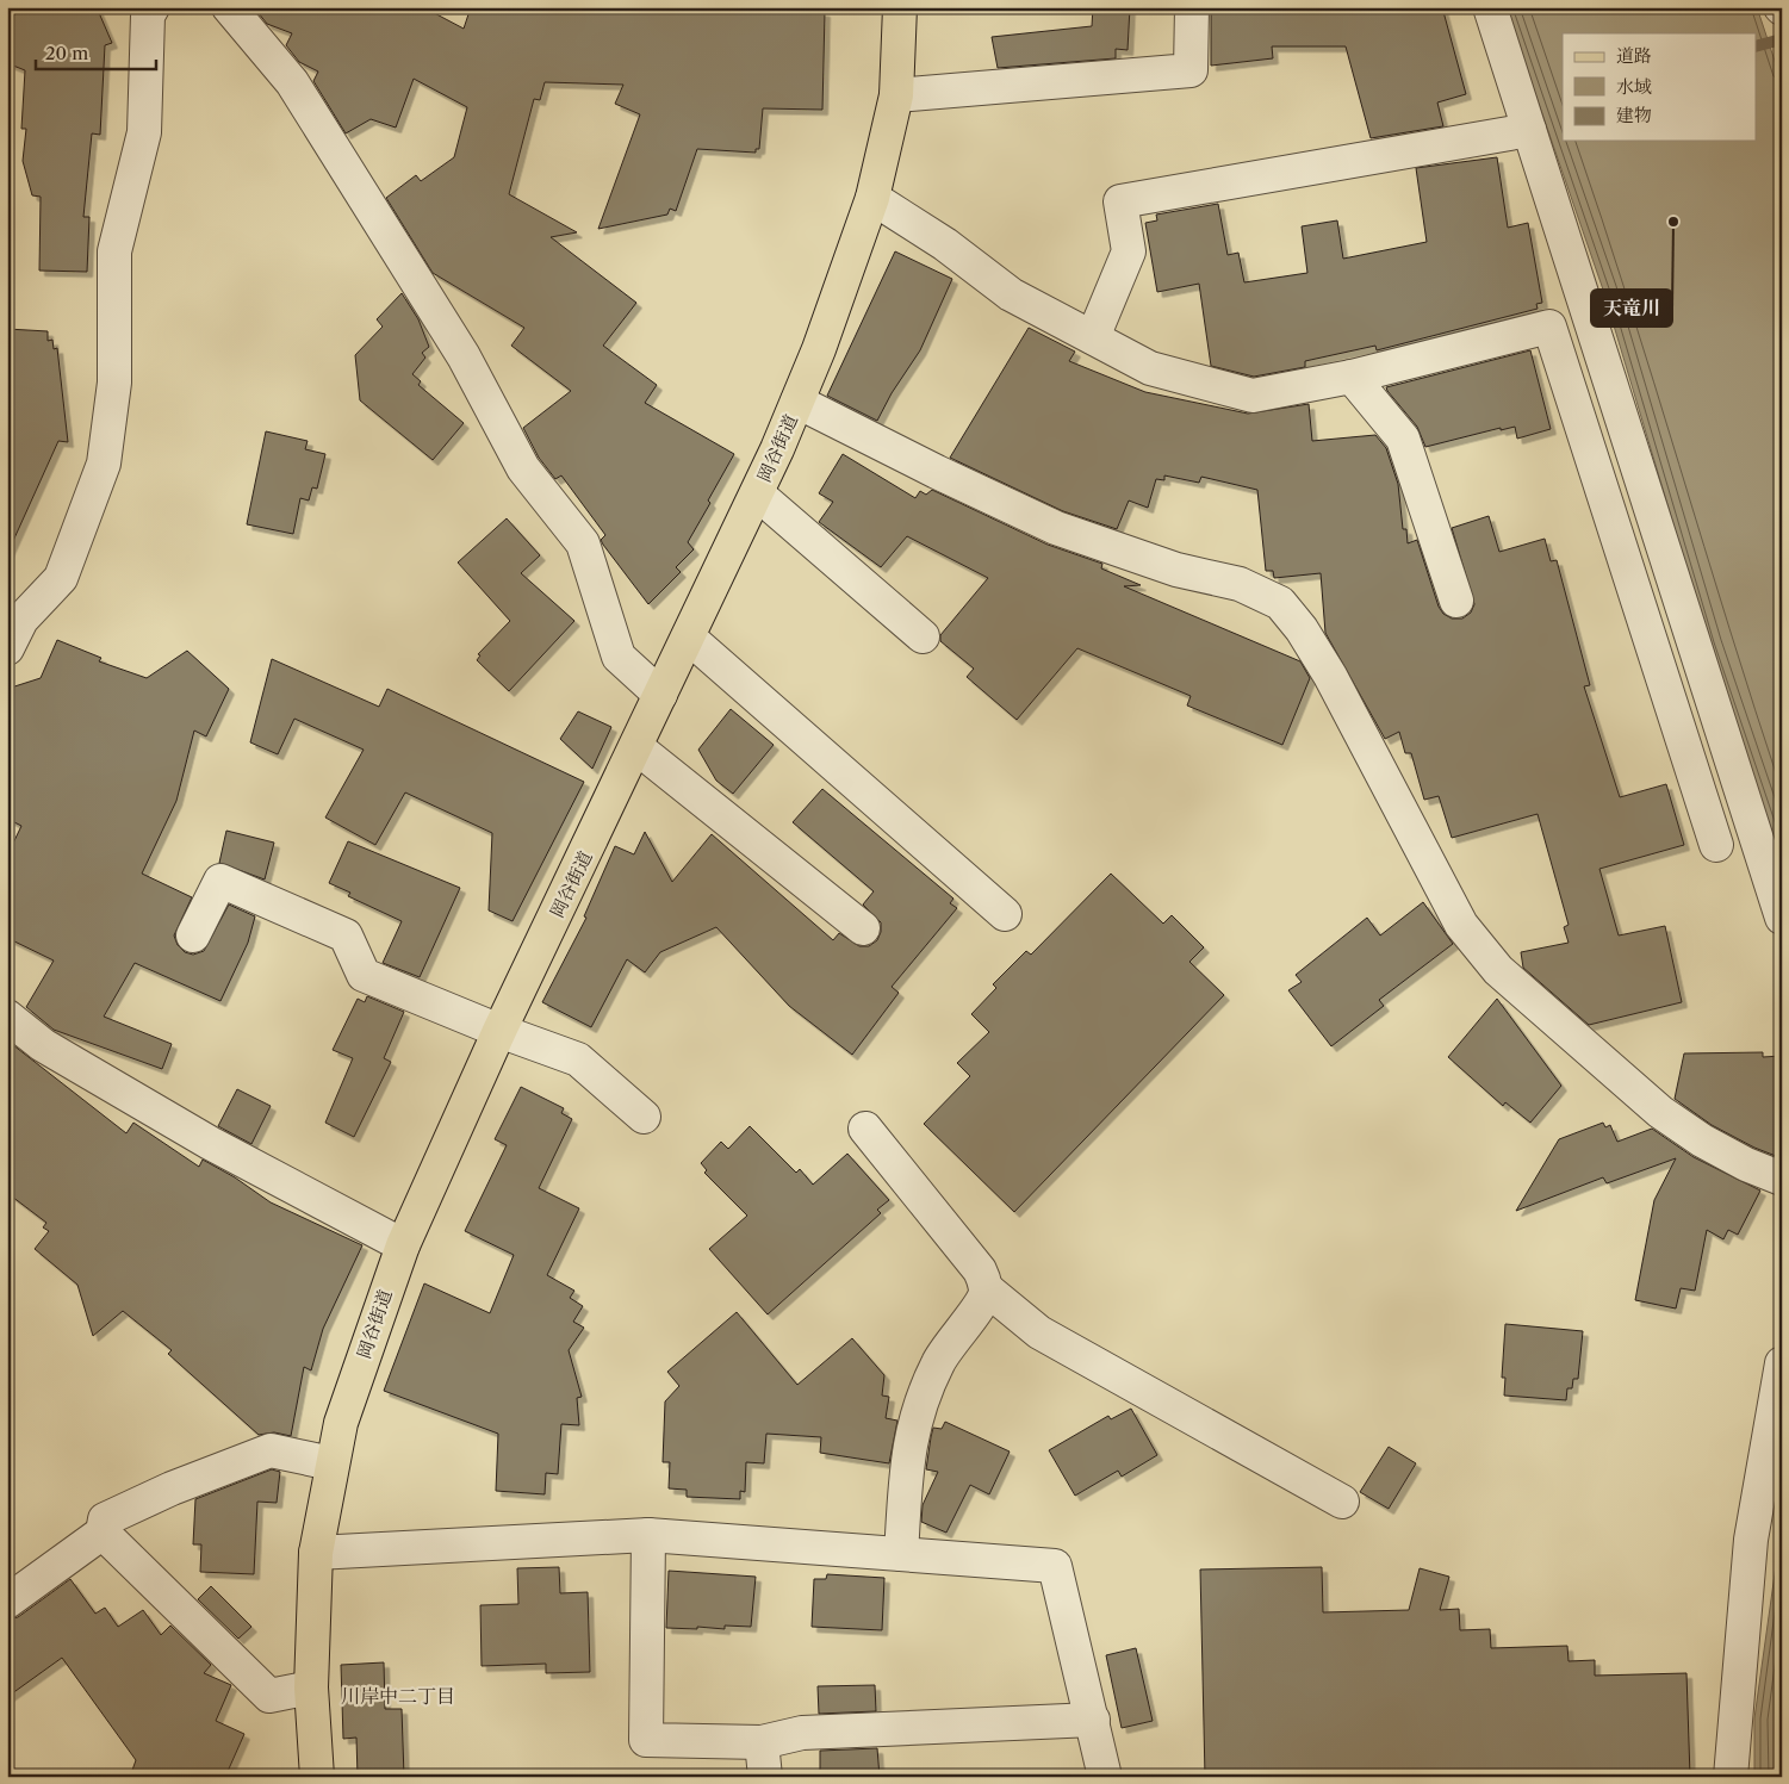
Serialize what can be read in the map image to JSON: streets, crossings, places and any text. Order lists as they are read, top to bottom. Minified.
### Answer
{"streets":{"main road":["岡谷街道"]},"districts":["川岸中二丁目"],"places":["天竜川"],"legend":["道路","水域","建物"],"scale_bar":"20 m"}
